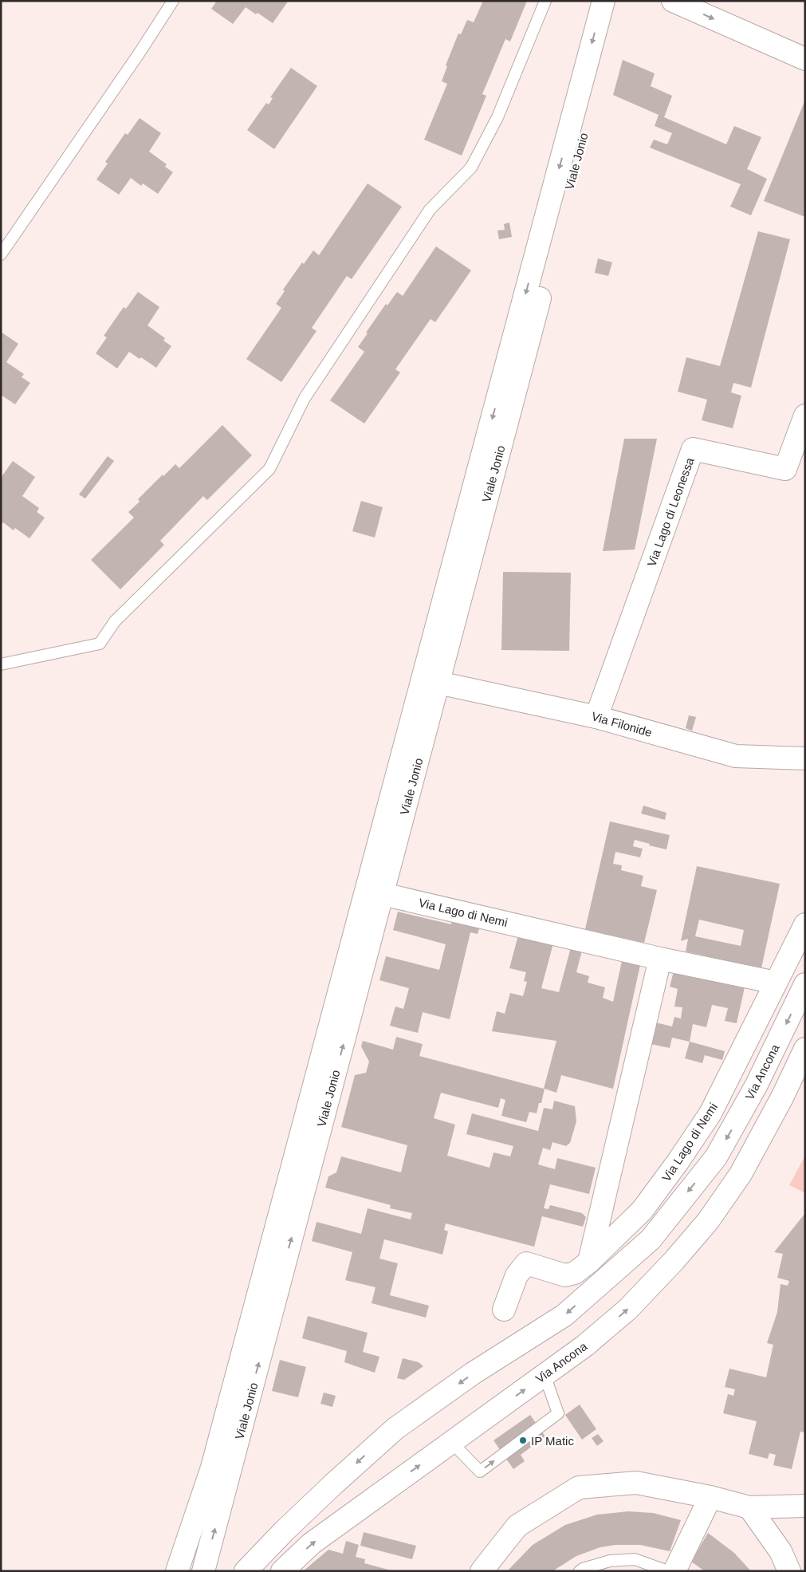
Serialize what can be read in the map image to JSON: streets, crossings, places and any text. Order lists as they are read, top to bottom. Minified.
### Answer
{"streets":{"street":["Viale Jonio","Via Lago di Leonessa","Via Filonide","Via Lago di Nemi","Via Ancona"]},"crossings":[["Viale Jonio","Via Filonide"],["Viale Jonio","Via Lago di Nemi"],["Via Lago di Leonessa","Via Filonide"]],"places":["IP Matic"]}
